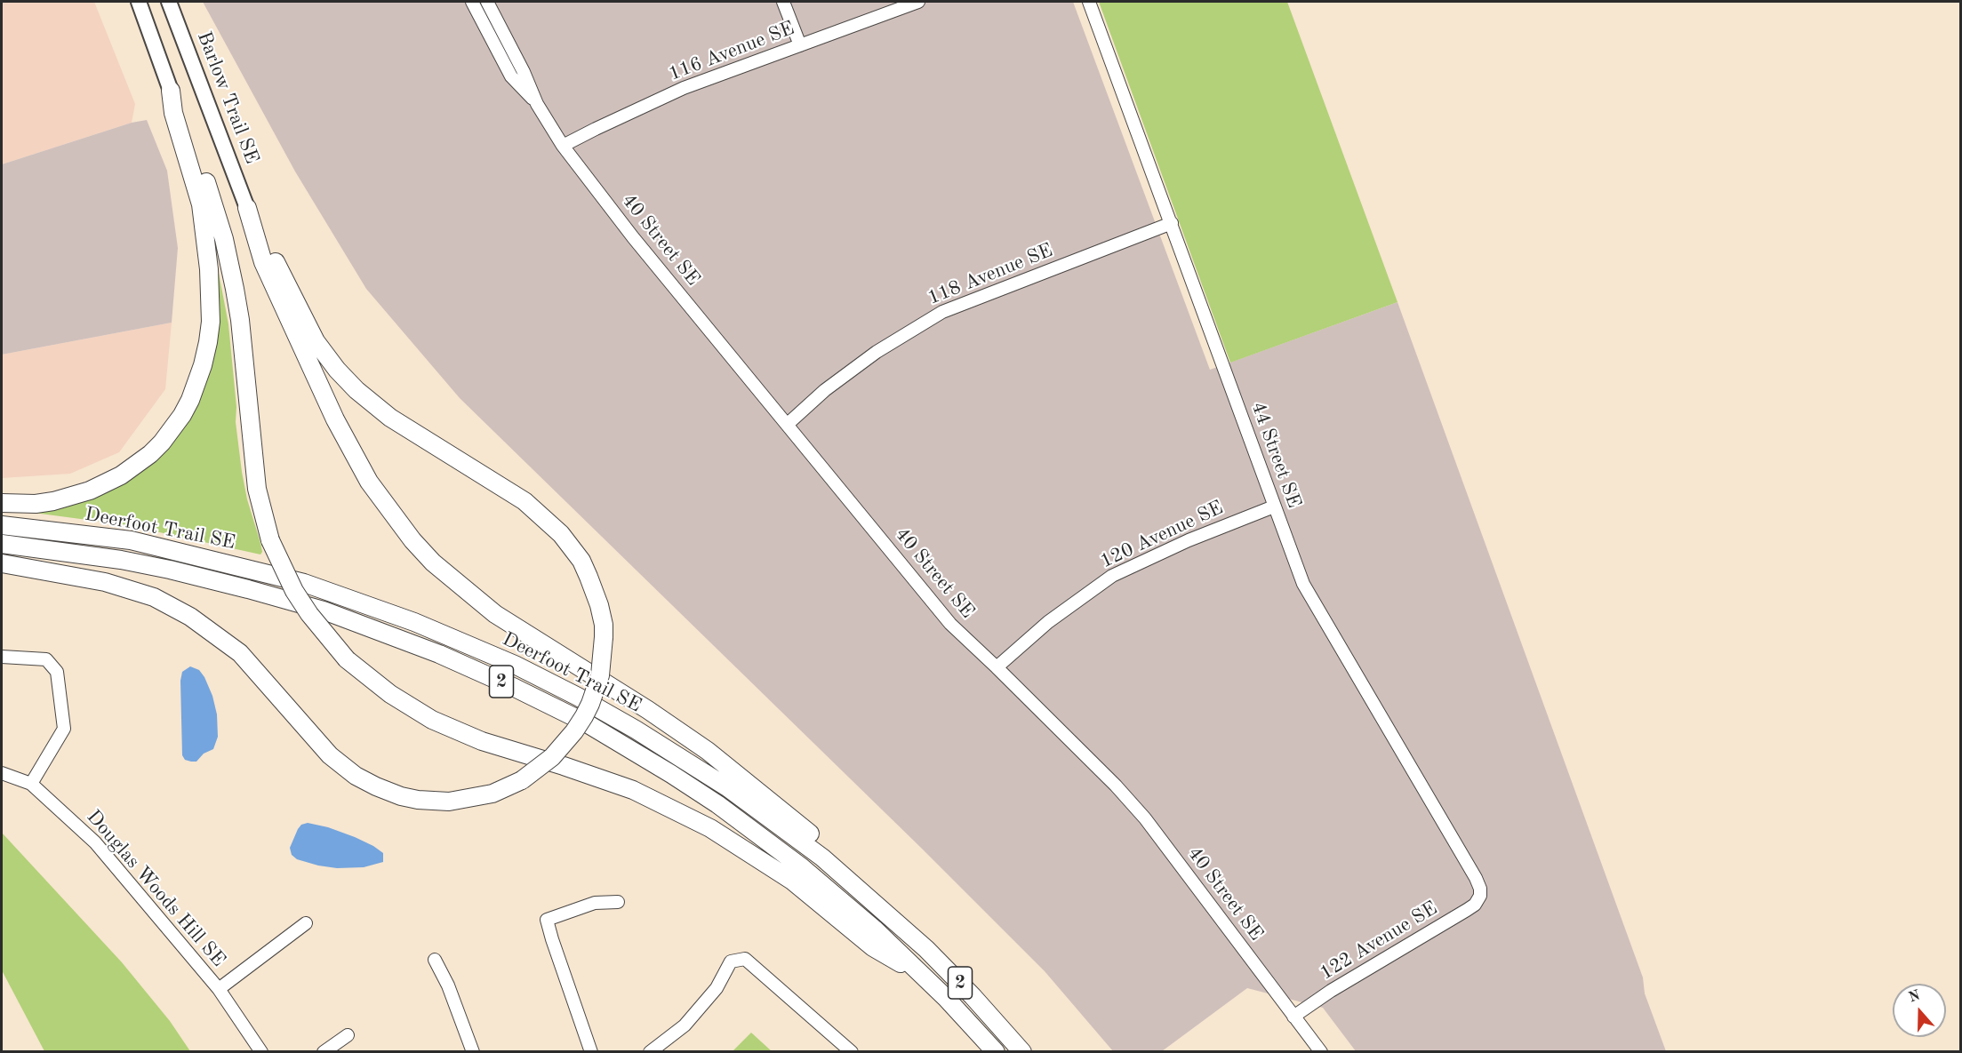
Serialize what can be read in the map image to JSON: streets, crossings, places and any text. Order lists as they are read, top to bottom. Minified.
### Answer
{"streets":{"highway":["Deerfoot Trail SE","2"],"main road":["Barlow Trail SE"],"street":["116 Avenue SE","40 Street SE","118 Avenue SE","44 Street SE","120 Avenue SE","Douglas Woods Hill SE","122 Avenue SE"]},"crossings":[["116 Avenue SE","40 Street SE"],["40 Street SE","118 Avenue SE"],["40 Street SE","120 Avenue SE"],["40 Street SE","122 Avenue SE"],["118 Avenue SE","44 Street SE"],["44 Street SE","120 Avenue SE"],["44 Street SE","122 Avenue SE"]],"north":"top"}
